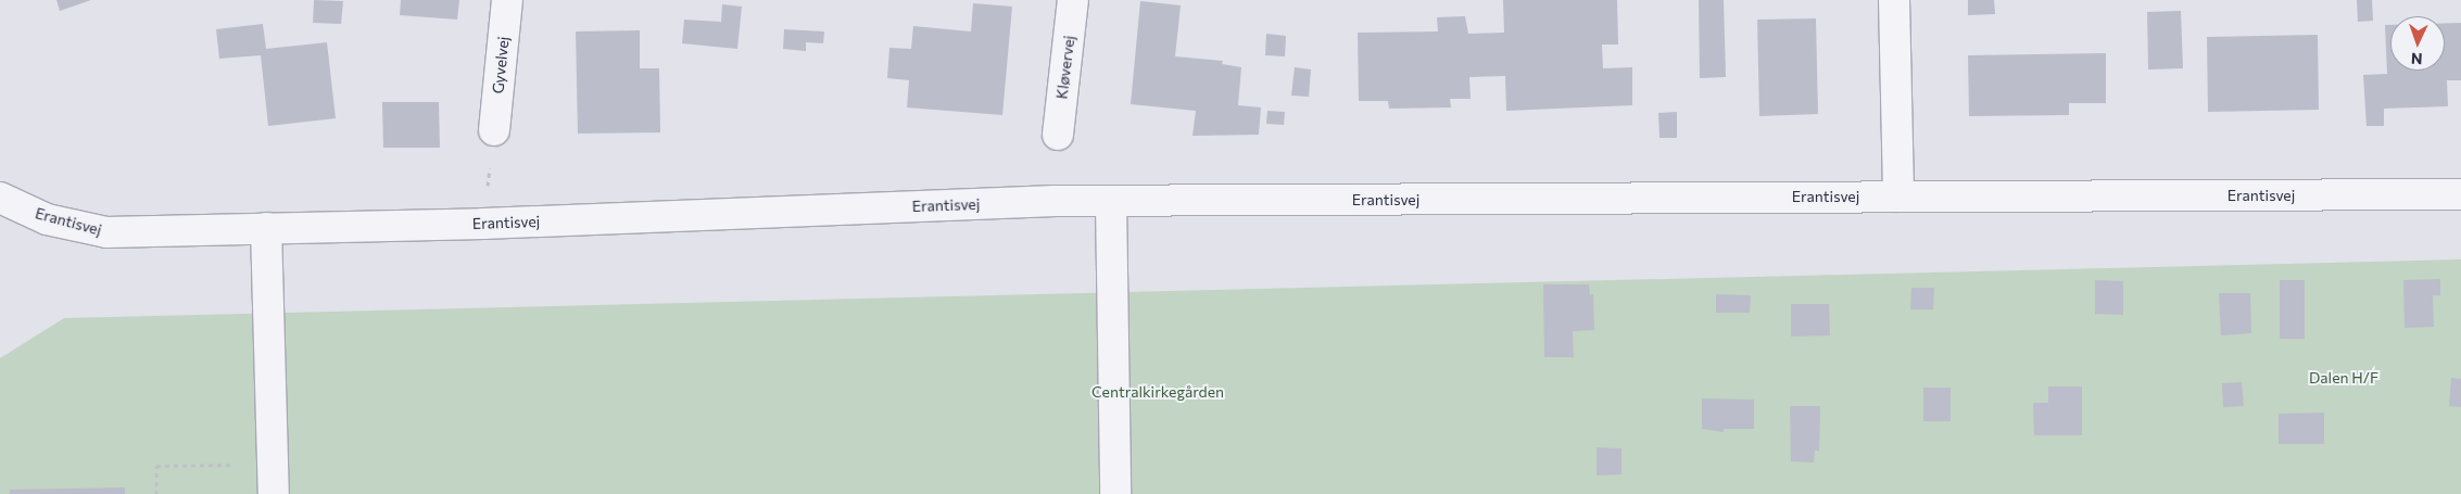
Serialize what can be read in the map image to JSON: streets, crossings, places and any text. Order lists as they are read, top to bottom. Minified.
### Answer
{"streets":{"street":["Gyvelvej","Kløvervej","Erantisvej"]},"parks":["Dalen H/F","Centralkirkegården"],"north":"bottom"}
